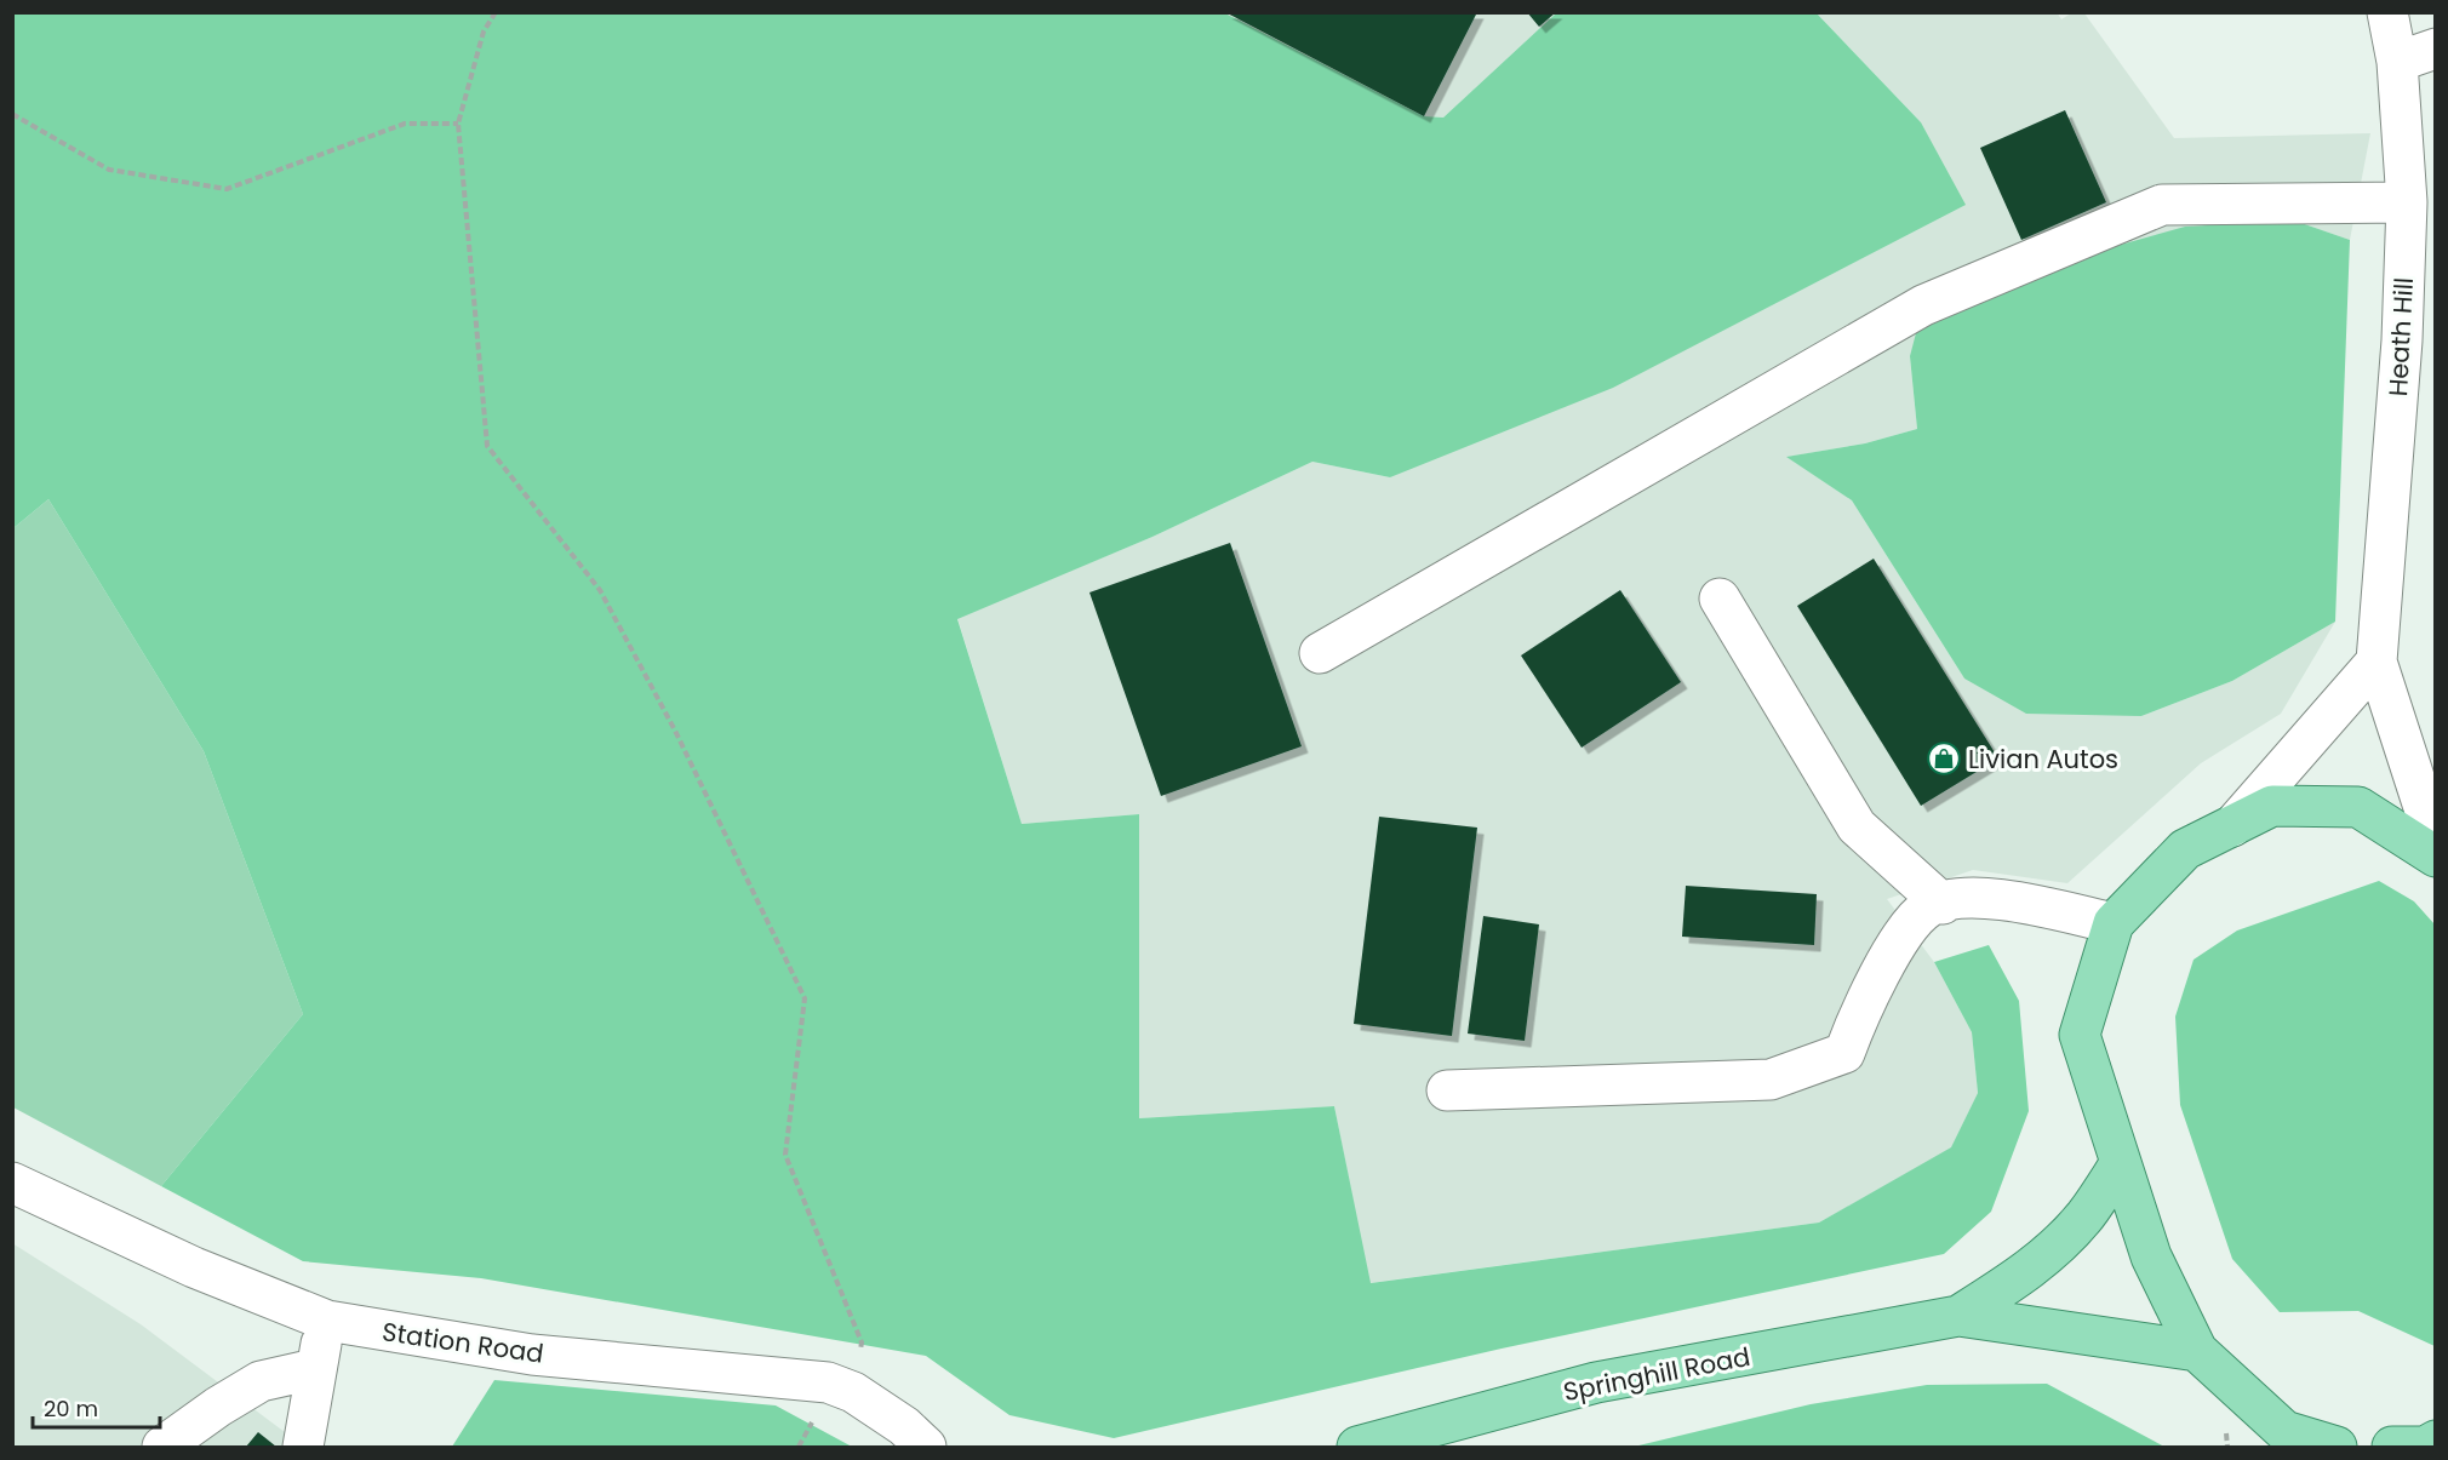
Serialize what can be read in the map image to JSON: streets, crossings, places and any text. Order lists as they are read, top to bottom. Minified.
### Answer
{"streets":{"main road":["Springhill Road"],"street":["Heath Hill","Station Road"]},"places":{"shop":["Livian Autos"]},"scale_bar":"20 m"}
